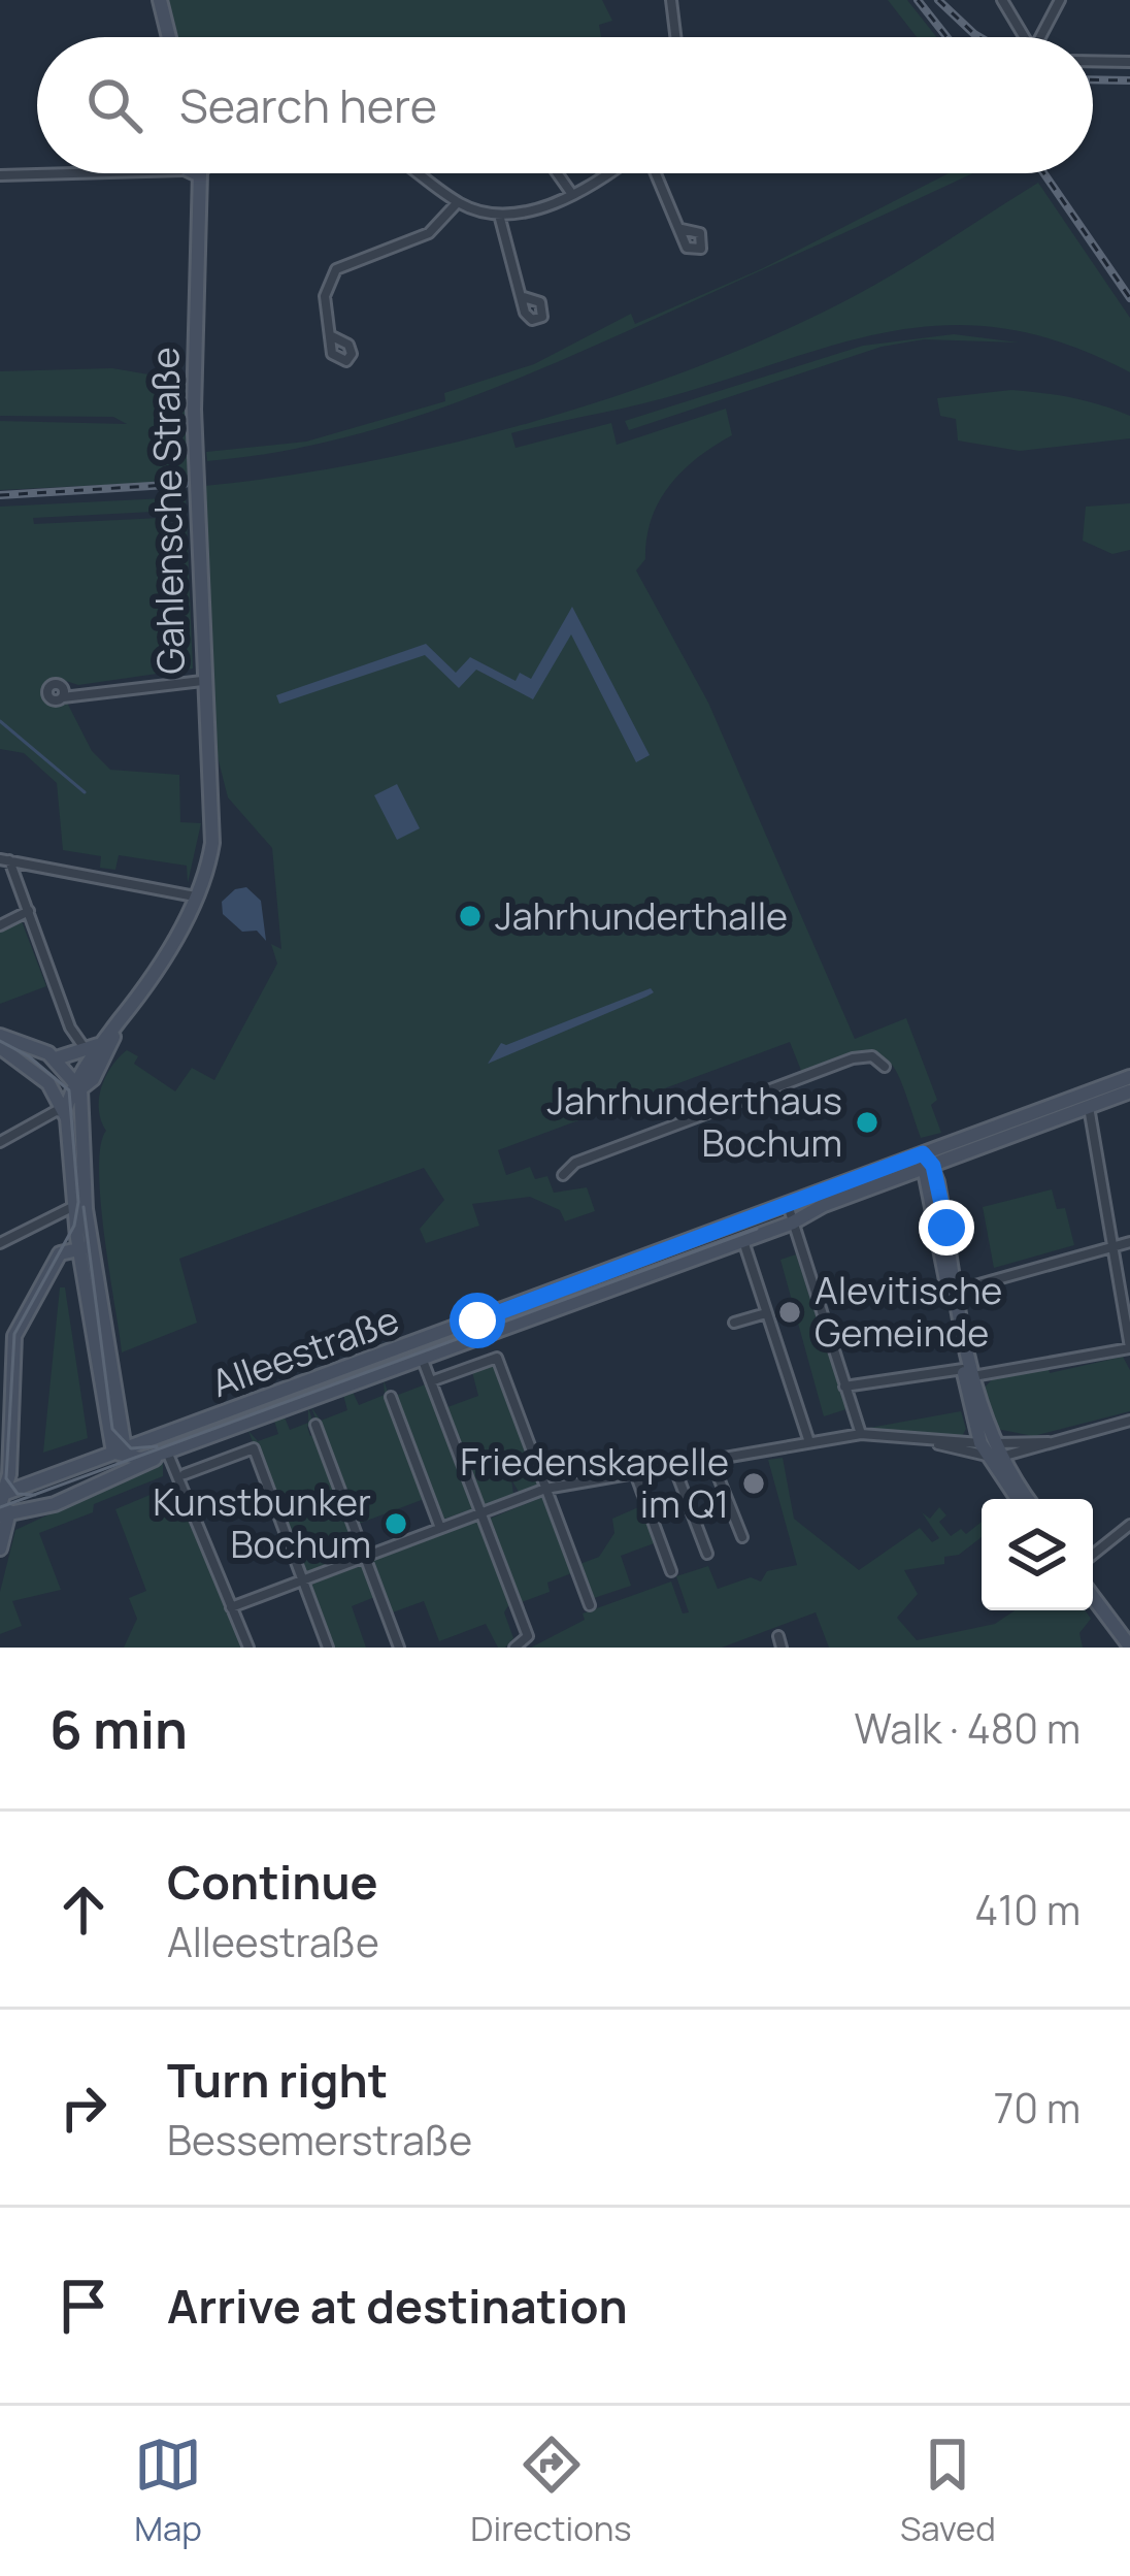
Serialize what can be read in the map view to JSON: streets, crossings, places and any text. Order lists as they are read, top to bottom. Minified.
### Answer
{"streets":{"main road":["Gahlensche Straße","Alleestraße"]},"places":["Jahrhunderthalle","Jahrhunderthaus Bochum","Alevitische Gemeinde","Friedenskapelle im Q1","Kunstbunker Bochum"],"page":{"search":"Search here","heading":["6 min","Walk · 480 m"],"list":[["Continue","Alleestraße","410 m"],["Turn right","Bessemerstraße","70 m"],"Arrive at destination"],"nav":["Map","Directions","Saved"]}}
